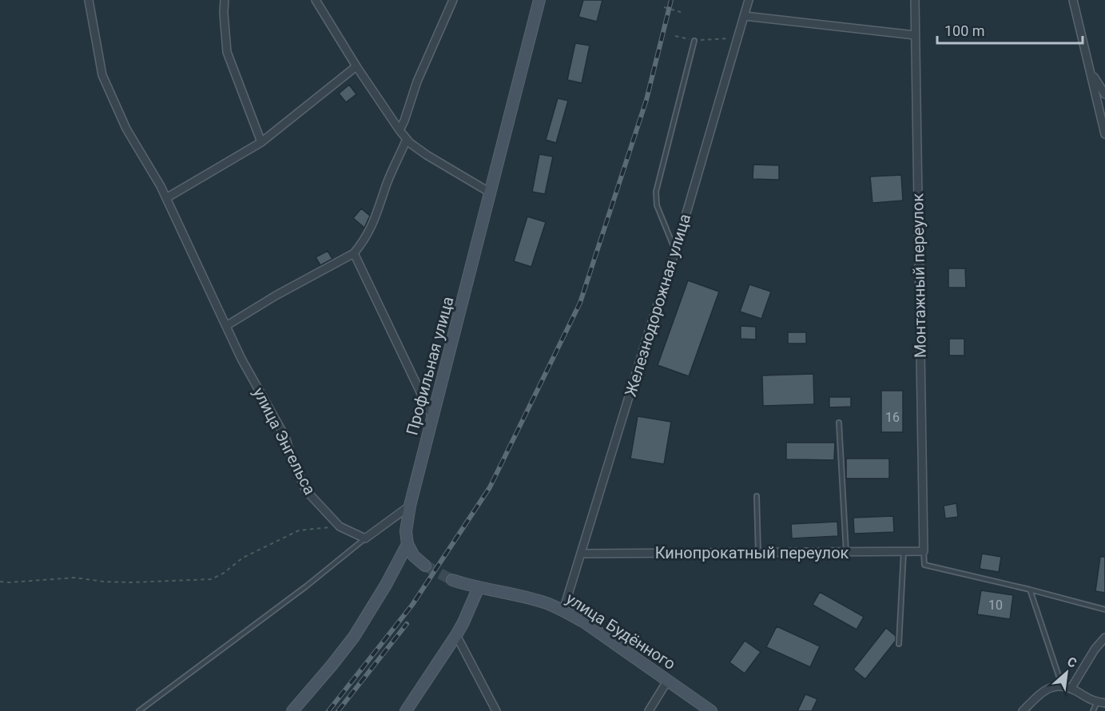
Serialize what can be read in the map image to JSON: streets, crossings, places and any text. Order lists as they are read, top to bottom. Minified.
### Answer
{"streets":{"main road":["Профильная улица","улица Будённого"],"street":["Монтажный переулок","Железнодорожная улица","улица Энгельса","Кинопрокатный переулок"]},"crossings":[["Монтажный переулок","Кинопрокатный переулок"],["Железнодорожная улица","Кинопрокатный переулок"],["Железнодорожная улица","улица Будённого"]],"house_numbers":["16","10"],"scale_bar":"100 m","north":"top right"}
